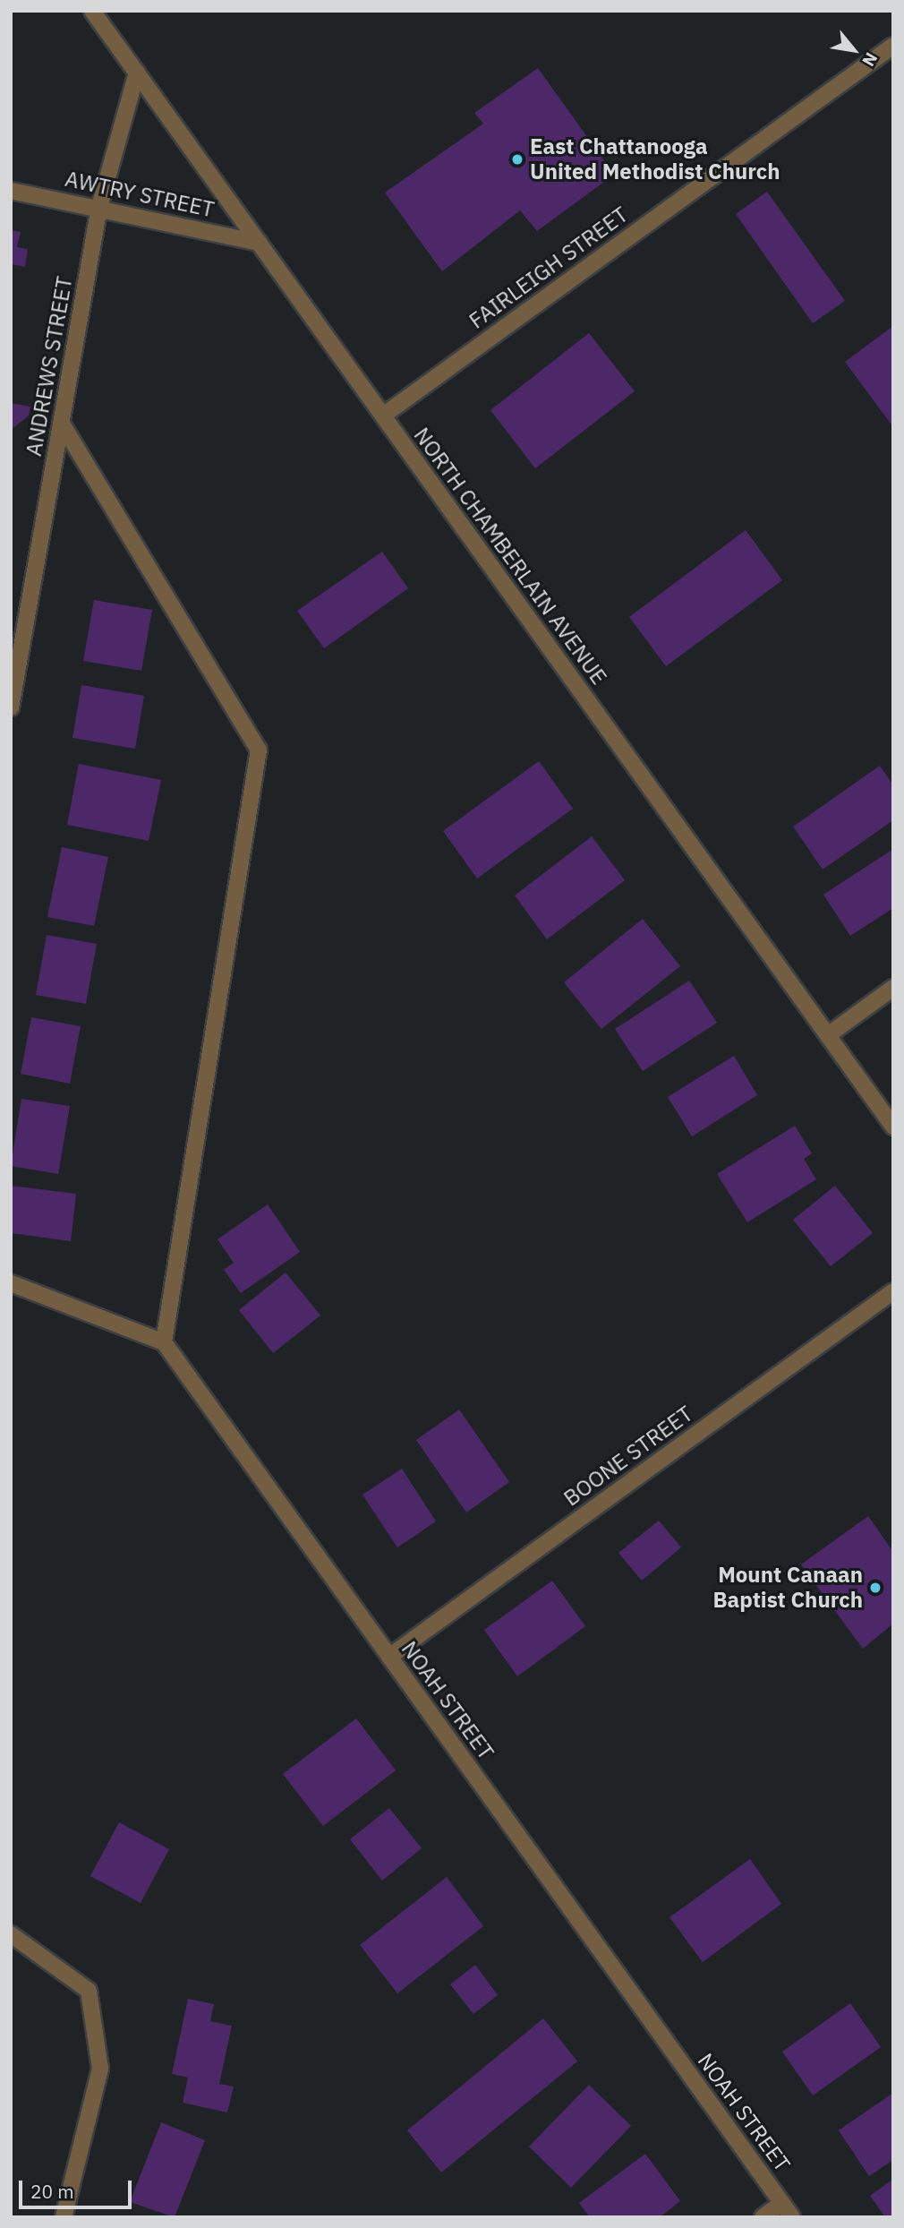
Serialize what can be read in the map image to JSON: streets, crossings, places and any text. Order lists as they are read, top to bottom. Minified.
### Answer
{"streets":{"street":["AWTRY STREET","FAIRLEIGH STREET","ANDREWS STREET","NORTH CHAMBERLAIN AVENUE","BOONE STREET","NOAH STREET"]},"crossings":[["AWTRY STREET","ANDREWS STREET"],["AWTRY STREET","NORTH CHAMBERLAIN AVENUE"],["FAIRLEIGH STREET","NORTH CHAMBERLAIN AVENUE"],["ANDREWS STREET","NORTH CHAMBERLAIN AVENUE"],["BOONE STREET","NOAH STREET"]],"places":["East Chattanooga United Methodist Church","Mount Canaan Baptist Church"],"scale_bar":"20 m","north":"bottom right"}
